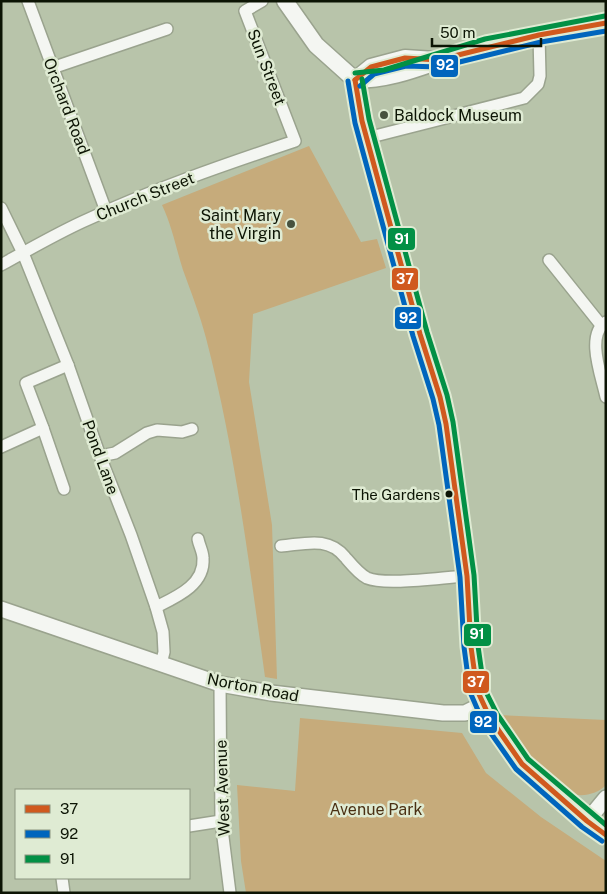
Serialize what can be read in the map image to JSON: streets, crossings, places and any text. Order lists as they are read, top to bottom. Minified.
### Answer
{"streets":{"street":["Sun Street","Orchard Road","Church Street","Pond Lane","Norton Road","West Avenue"]},"crossings":[["Sun Street","Church Street"],["Orchard Road","Church Street"],["Church Street","Pond Lane"],["Pond Lane","Norton Road"],["Norton Road","West Avenue"]],"parks":["Avenue Park"],"places":["Baldock Museum","Saint Mary the Virgin","The Gardens"],"lines":["transit line 91","transit line 37","transit line 92"],"legend":["37","92","91"],"scale_bar":"50 m"}
